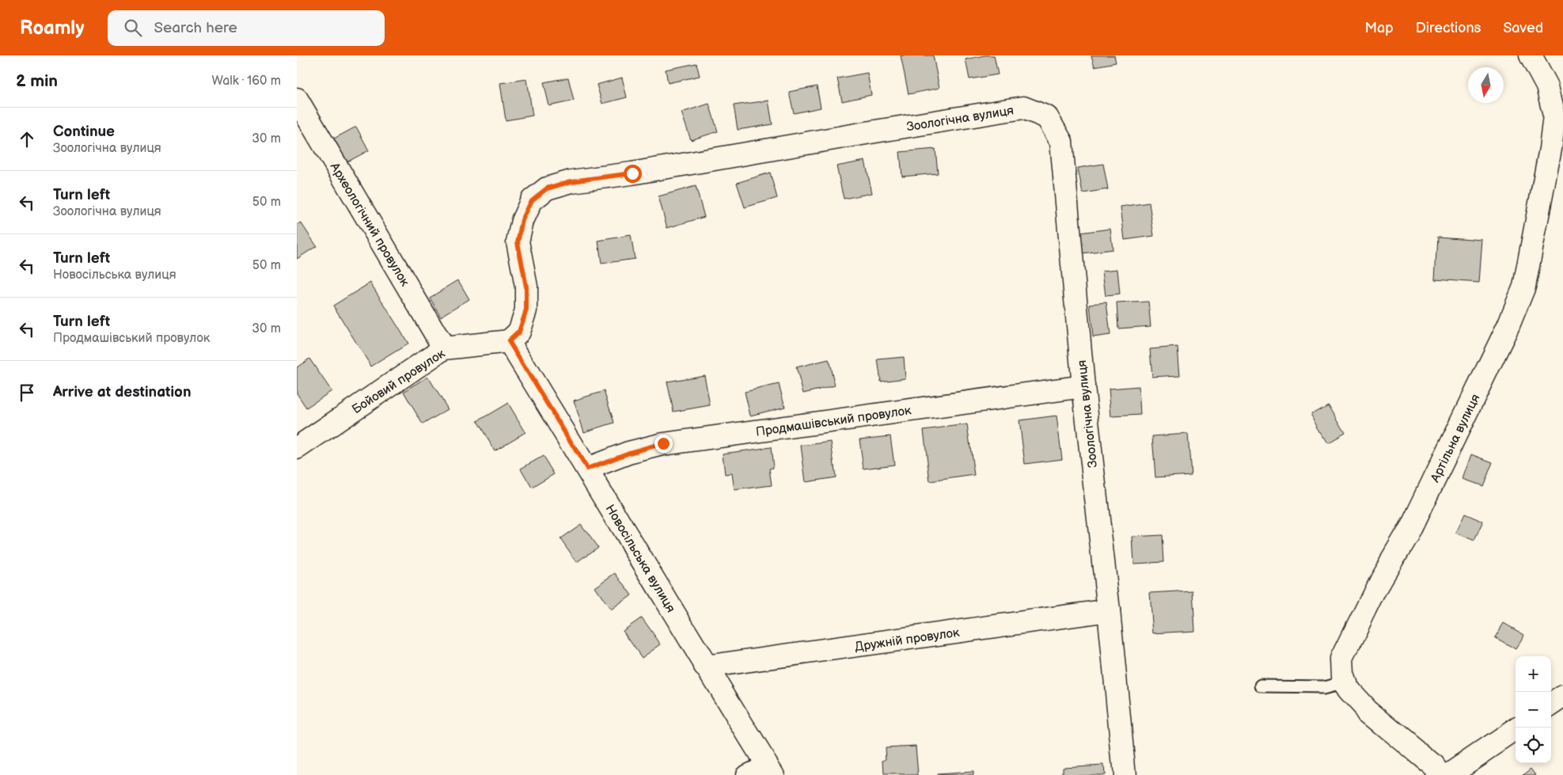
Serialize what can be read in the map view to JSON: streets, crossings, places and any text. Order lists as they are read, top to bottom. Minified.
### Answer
{"streets":{"street":["Зоологічна вулиця","Археологічний провулок","Бойовий провулок","Продмашівський провулок","Артільна вулиця","Новосільська вулиця","Дружній провулок"]},"crossings":[["Зоологічна вулиця","Бойовий провулок"],["Зоологічна вулиця","Продмашівський провулок"],["Зоологічна вулиця","Новосільська вулиця"],["Зоологічна вулиця","Дружній провулок"],["Археологічний провулок","Бойовий провулок"],["Бойовий провулок","Новосільська вулиця"],["Продмашівський провулок","Новосільська вулиця"],["Новосільська вулиця","Дружній провулок"]],"north":"bottom","page":{"header":"Roamly","search":"Search here","nav":["Map","Directions","Saved"],"heading":["2 min","Walk · 160 m"],"list":[["Continue","Зоологічна вулиця","30 m"],["Turn left","Зоологічна вулиця","50 m"],["Turn left","Новосільська вулиця","50 m"],["Turn left","Продмашівський провулок","30 m"],"Arrive at destination"],"map_buttons":["+","−"]}}
